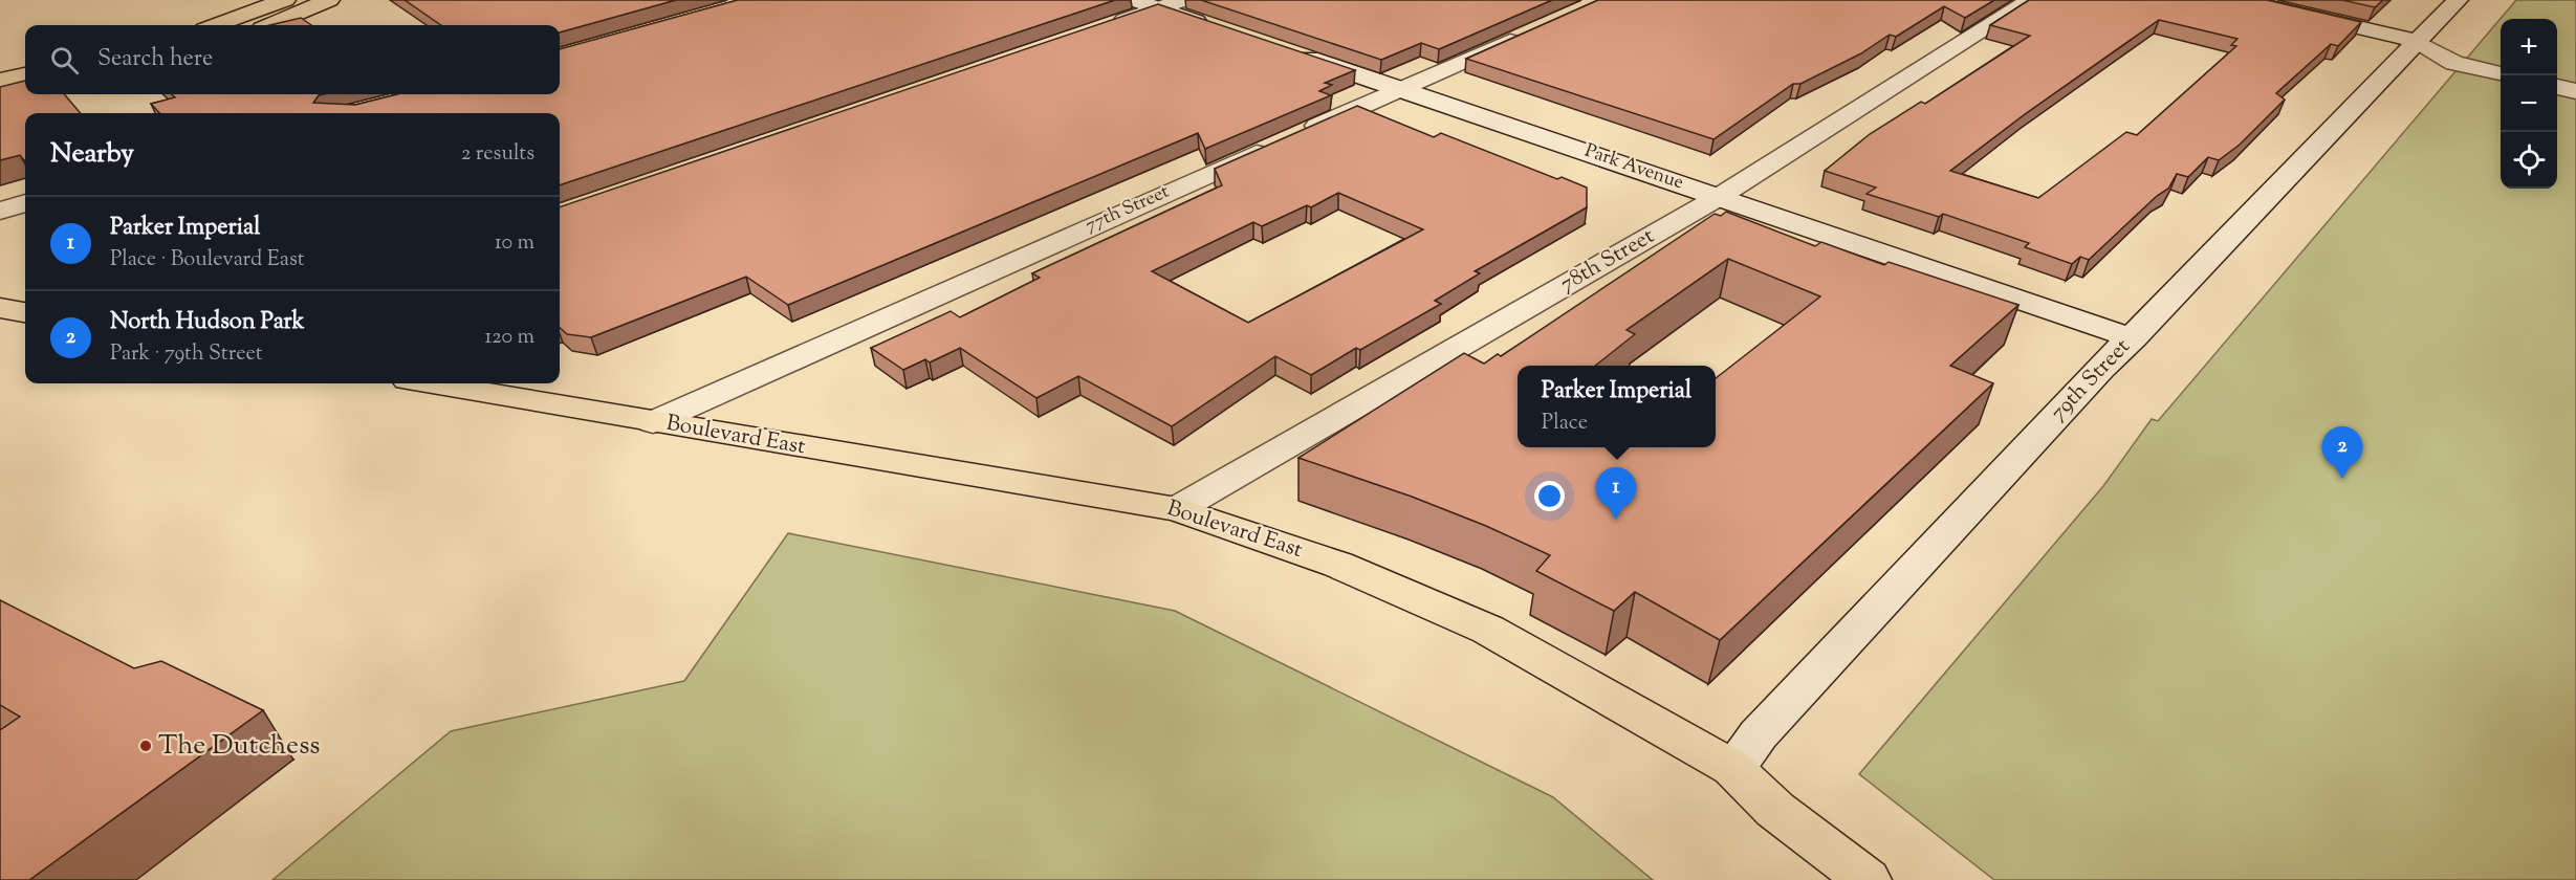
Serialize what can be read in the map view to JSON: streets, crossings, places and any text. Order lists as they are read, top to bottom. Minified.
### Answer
{"streets":{"main road":["Boulevard East"],"street":["Park Avenue","77th Street","78th Street","79th Street"]},"crossings":[["Park Avenue","77th Street"],["Park Avenue","78th Street"],["Park Avenue","79th Street"],["77th Street","Boulevard East"],["78th Street","Boulevard East"],["79th Street","Boulevard East"]],"places":["The Dutchess"],"page":{"map_buttons":["+","−"],"search":"Search here","heading":["Nearby","2 results"],"list":[{"mark":"1","name":"Parker Imperial","note":"Place · Boulevard East","value":"10 m"},{"mark":"2","name":"North Hudson Park","note":"Park · 79th Street","value":"120 m"}],"popup":["Parker Imperial","Place"],"pins":["2","1"]}}
